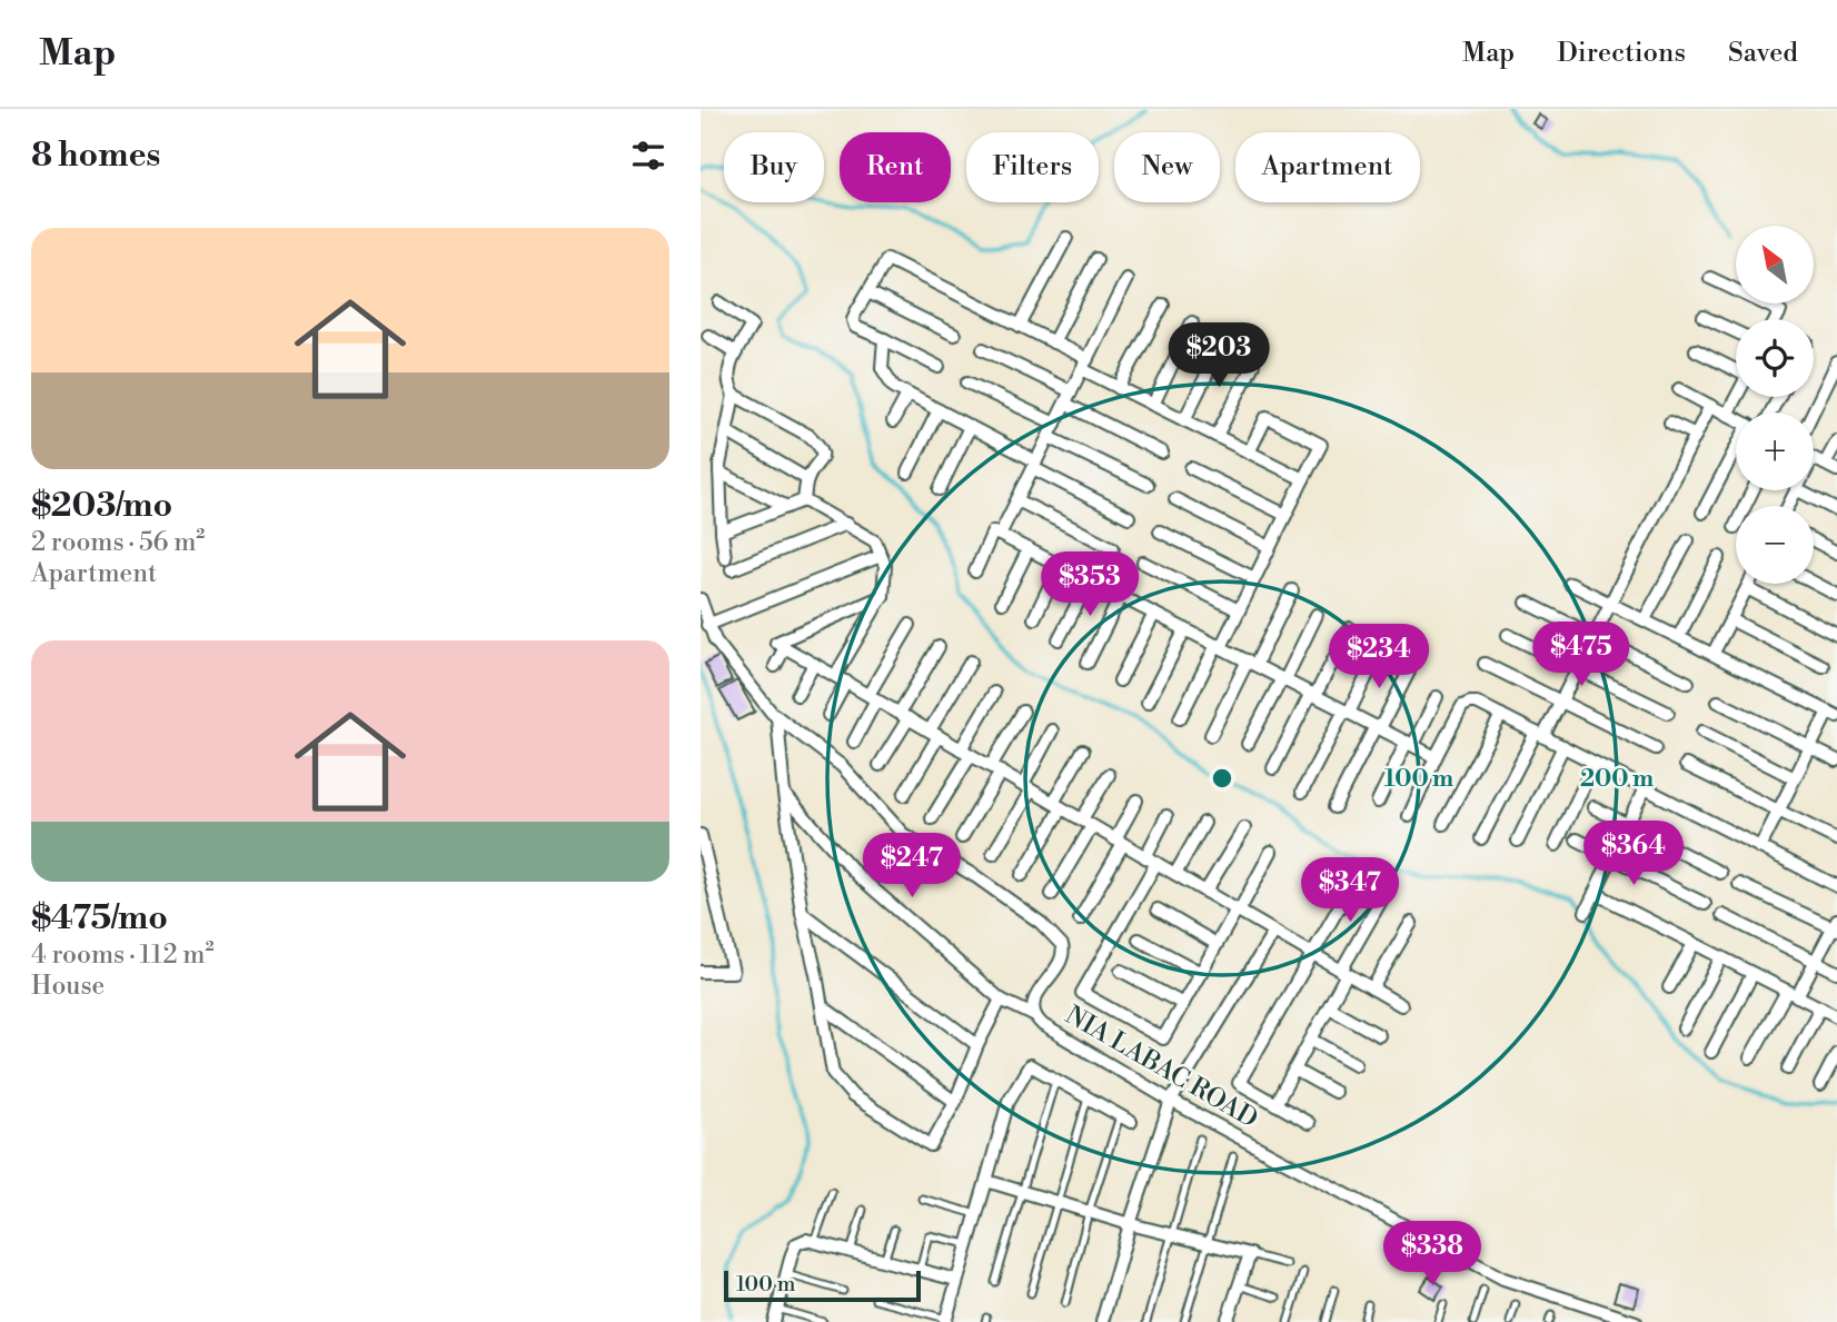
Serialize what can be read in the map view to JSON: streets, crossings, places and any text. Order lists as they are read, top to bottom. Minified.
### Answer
{"streets":{"street":["NIA LABAC ROAD"]},"scale_bar":"100 m","north":"top left","page":{"header":"Map","nav":["Map","Directions","Saved"],"heading":"8 homes","chip":["Buy","Rent","Filters","New","Apartment"],"list":[{"name":"$203/mo","note":"2 rooms · 56 m² · Apartment"},{"name":"$475/mo","note":"4 rooms · 112 m² · House"}],"map_buttons":["+","−"],"price":["$203","$353","$475","$234","$364","$247","$347","$338"],"scale":"100 m"},"rings":["100 m","200 m"]}
